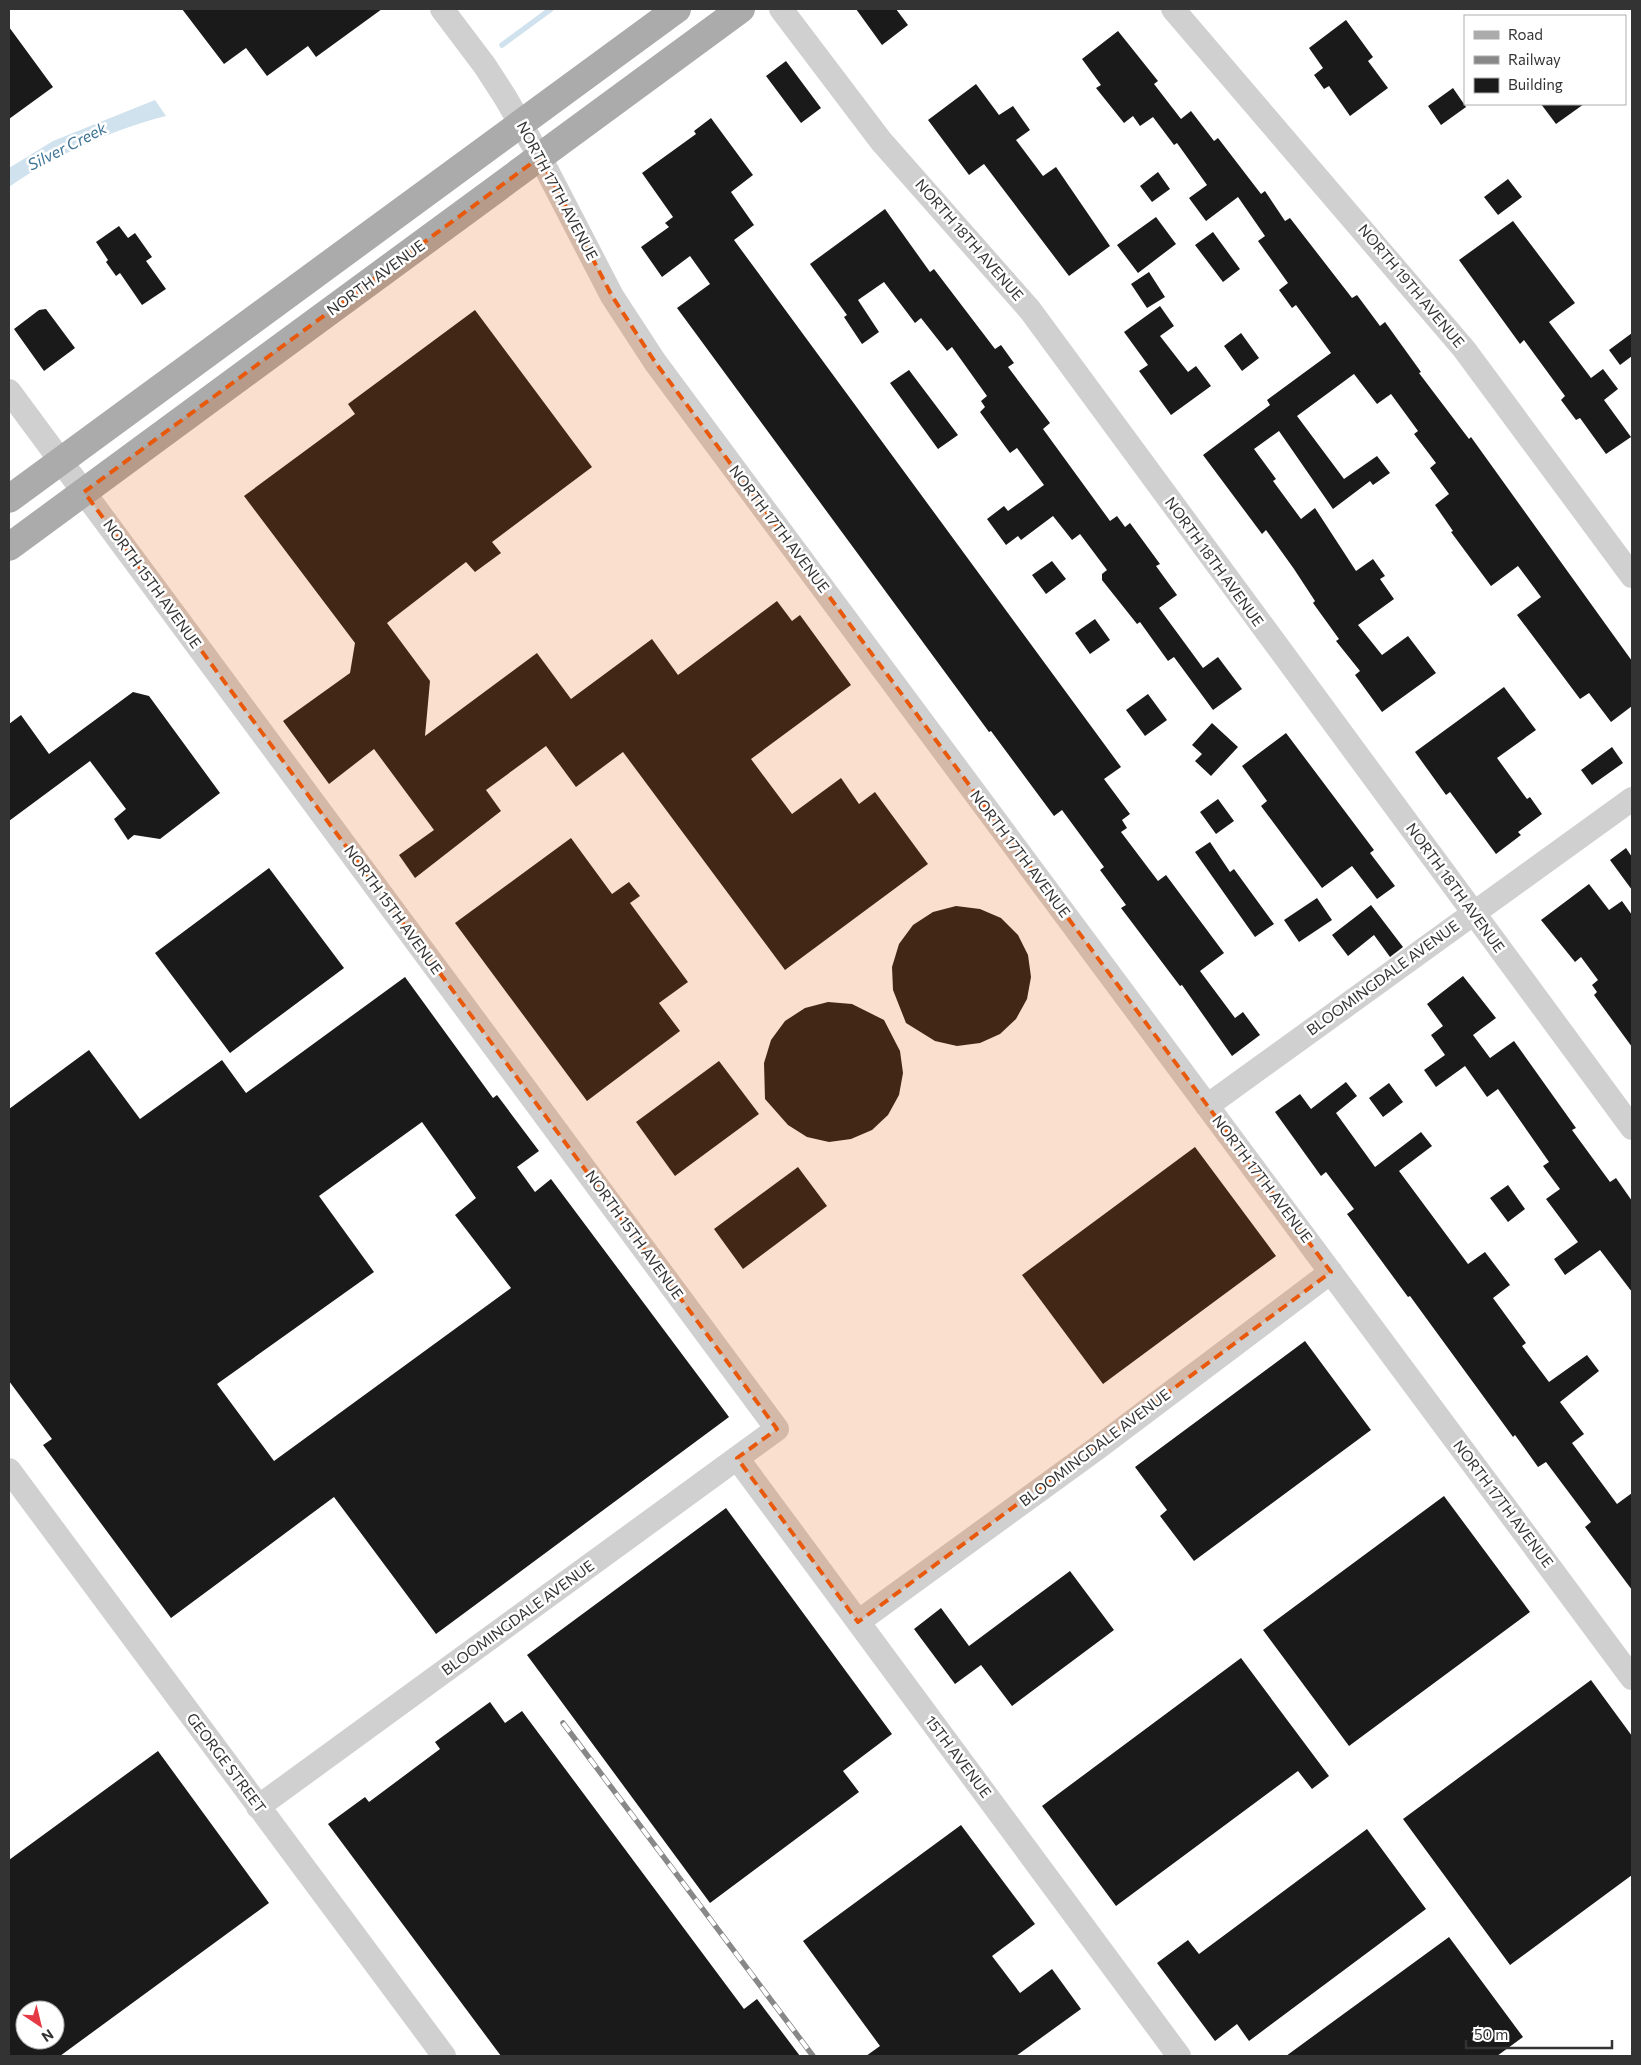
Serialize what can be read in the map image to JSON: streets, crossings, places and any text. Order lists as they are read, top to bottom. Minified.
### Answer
{"streets":{"main road":["NORTH AVENUE"],"street":["NORTH 17TH AVENUE","NORTH 18TH AVENUE","NORTH 19TH AVENUE","NORTH 15TH AVENUE","BLOOMINGDALE AVENUE","15TH AVENUE","GEORGE STREET"]},"crossings":[["NORTH 17TH AVENUE","NORTH AVENUE"],["NORTH 17TH AVENUE","BLOOMINGDALE AVENUE"],["NORTH 18TH AVENUE","BLOOMINGDALE AVENUE"],["NORTH AVENUE","NORTH 15TH AVENUE"],["NORTH 15TH AVENUE","BLOOMINGDALE AVENUE"],["BLOOMINGDALE AVENUE","15TH AVENUE"],["BLOOMINGDALE AVENUE","GEORGE STREET"]],"water":["Silver Creek"],"legend":["Road","Railway","Building"],"scale_bar":"50 m","north":"bottom right"}
